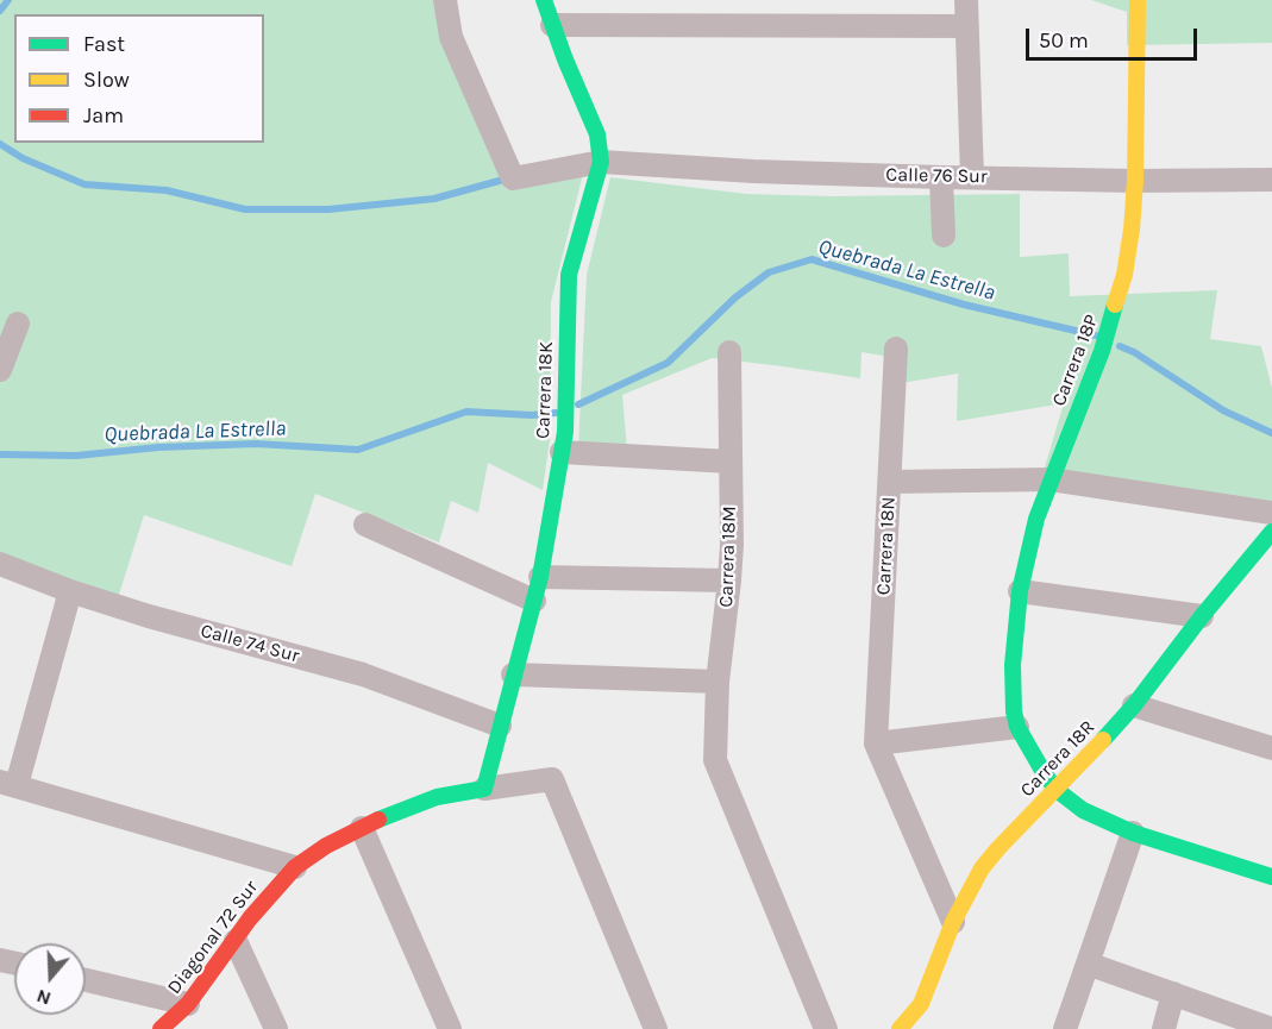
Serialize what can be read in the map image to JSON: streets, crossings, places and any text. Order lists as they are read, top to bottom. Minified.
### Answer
{"streets":{"street":["Calle 76 Sur","Carrera 18P","Carrera 18K","Carrera 18N","Carrera 18M","Calle 74 Sur","Carrera 18R","Diagonal 72 Sur"]},"crossings":[["Calle 76 Sur","Carrera 18P"],["Calle 76 Sur","Carrera 18K"],["Carrera 18K","Calle 74 Sur"],["Carrera 18K","Diagonal 72 Sur"]],"water":["Quebrada La Estrella"],"legend":["Fast","Slow","Jam"],"scale_bar":"50 m","north":"bottom"}
